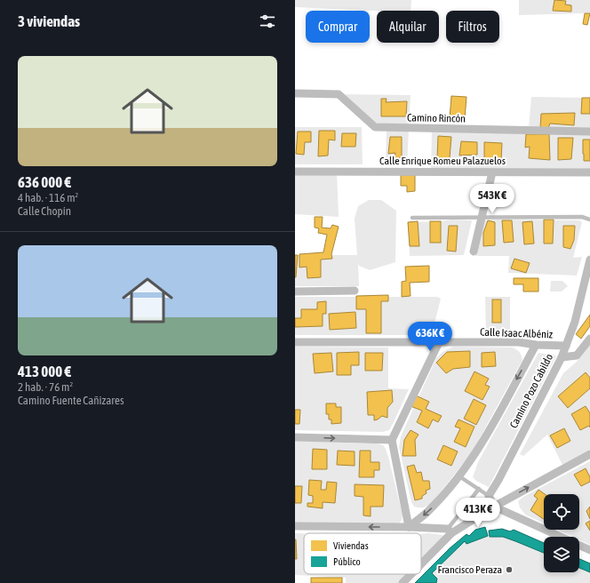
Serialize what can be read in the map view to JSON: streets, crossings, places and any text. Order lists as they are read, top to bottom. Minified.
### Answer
{"streets":{"street":["Camino Rincón","Calle Enrique Romeu Palazuelos","Calle Isaac Albéniz","Camino Pozo Cabildo"]},"crossings":[["Calle Isaac Albéniz","Camino Pozo Cabildo"]],"places":["Francisco Peraza"],"legend":["Viviendas","Público"],"page":{"heading":"3 viviendas","chip":["Comprar","Alquilar","Filtros"],"list":[{"name":"636 000 €","note":"4 hab. · 116 m² · Calle Chopín"},{"name":"413 000 €","note":"2 hab. · 76 m² · Camino Fuente Cañizares"}],"price":["543K €","636K €","413K €"]}}
